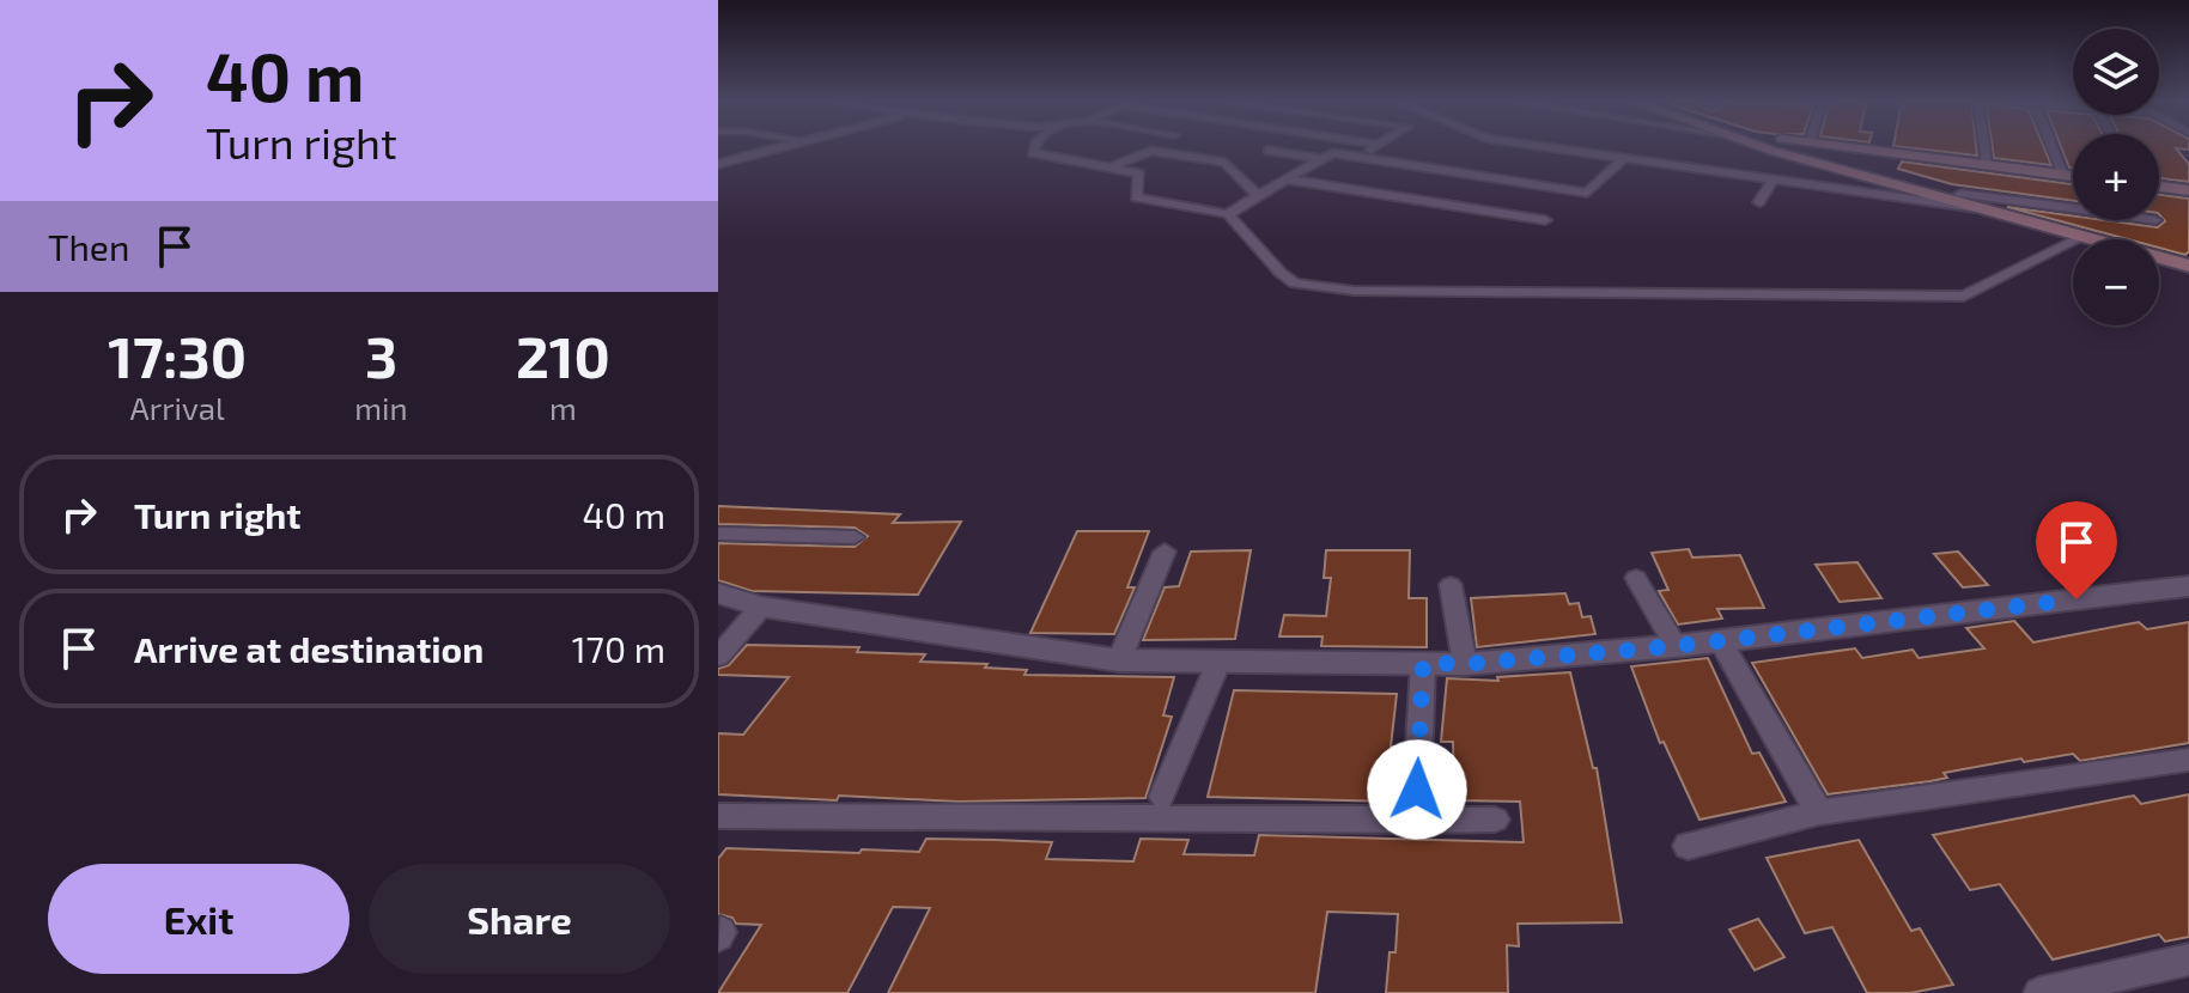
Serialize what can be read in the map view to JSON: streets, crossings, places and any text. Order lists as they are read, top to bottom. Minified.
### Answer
{"page":{"turn":["40 m","Turn right"],"map_buttons":["+","−"],"then":"Then","eta":["17:30","Arrival","3","min","210","m"],"list":[{"name":"Turn right","value":"40 m"},{"name":"Arrive at destination","value":"170 m"}],"buttons":["Exit","Share"]}}
